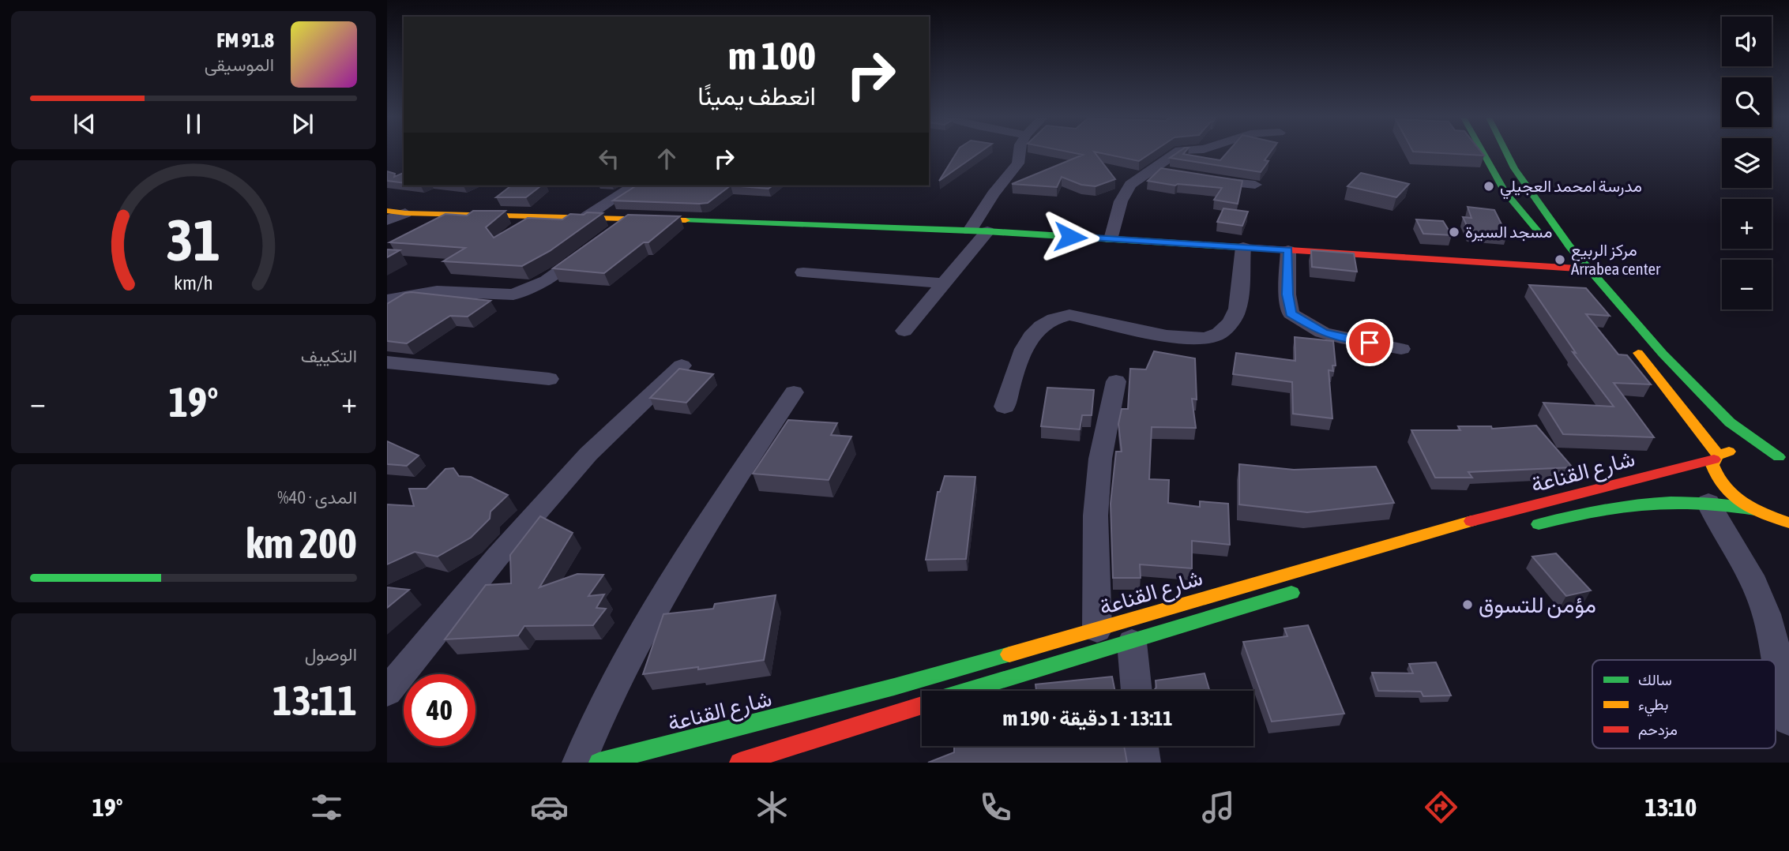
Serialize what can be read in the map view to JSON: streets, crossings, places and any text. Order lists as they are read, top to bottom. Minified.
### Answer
{"streets":{"street":["شارع القناعة"]},"places":["مدرسة امحمد العجيلي","مسجد السيرة","مركز الربيع Arrabea center","مؤمن للتسوق"],"legend":["سالك","بطيء","مزدحم"],"page":{"map_buttons":["+","−"],"turn":["100 m","انعطف يمينًا"],"song":["91.8 FM","الموسيقى"],"tile":["التكييف",["المدى · 40%","200 km"],["الوصول","13:11"]],"heat":["−","19°","+"],"limit":"40","trip":"13:11 · 1 دقيقة · 190 m","tabs":["13:10","19°"],"gauge":["31","km/h"]}}
